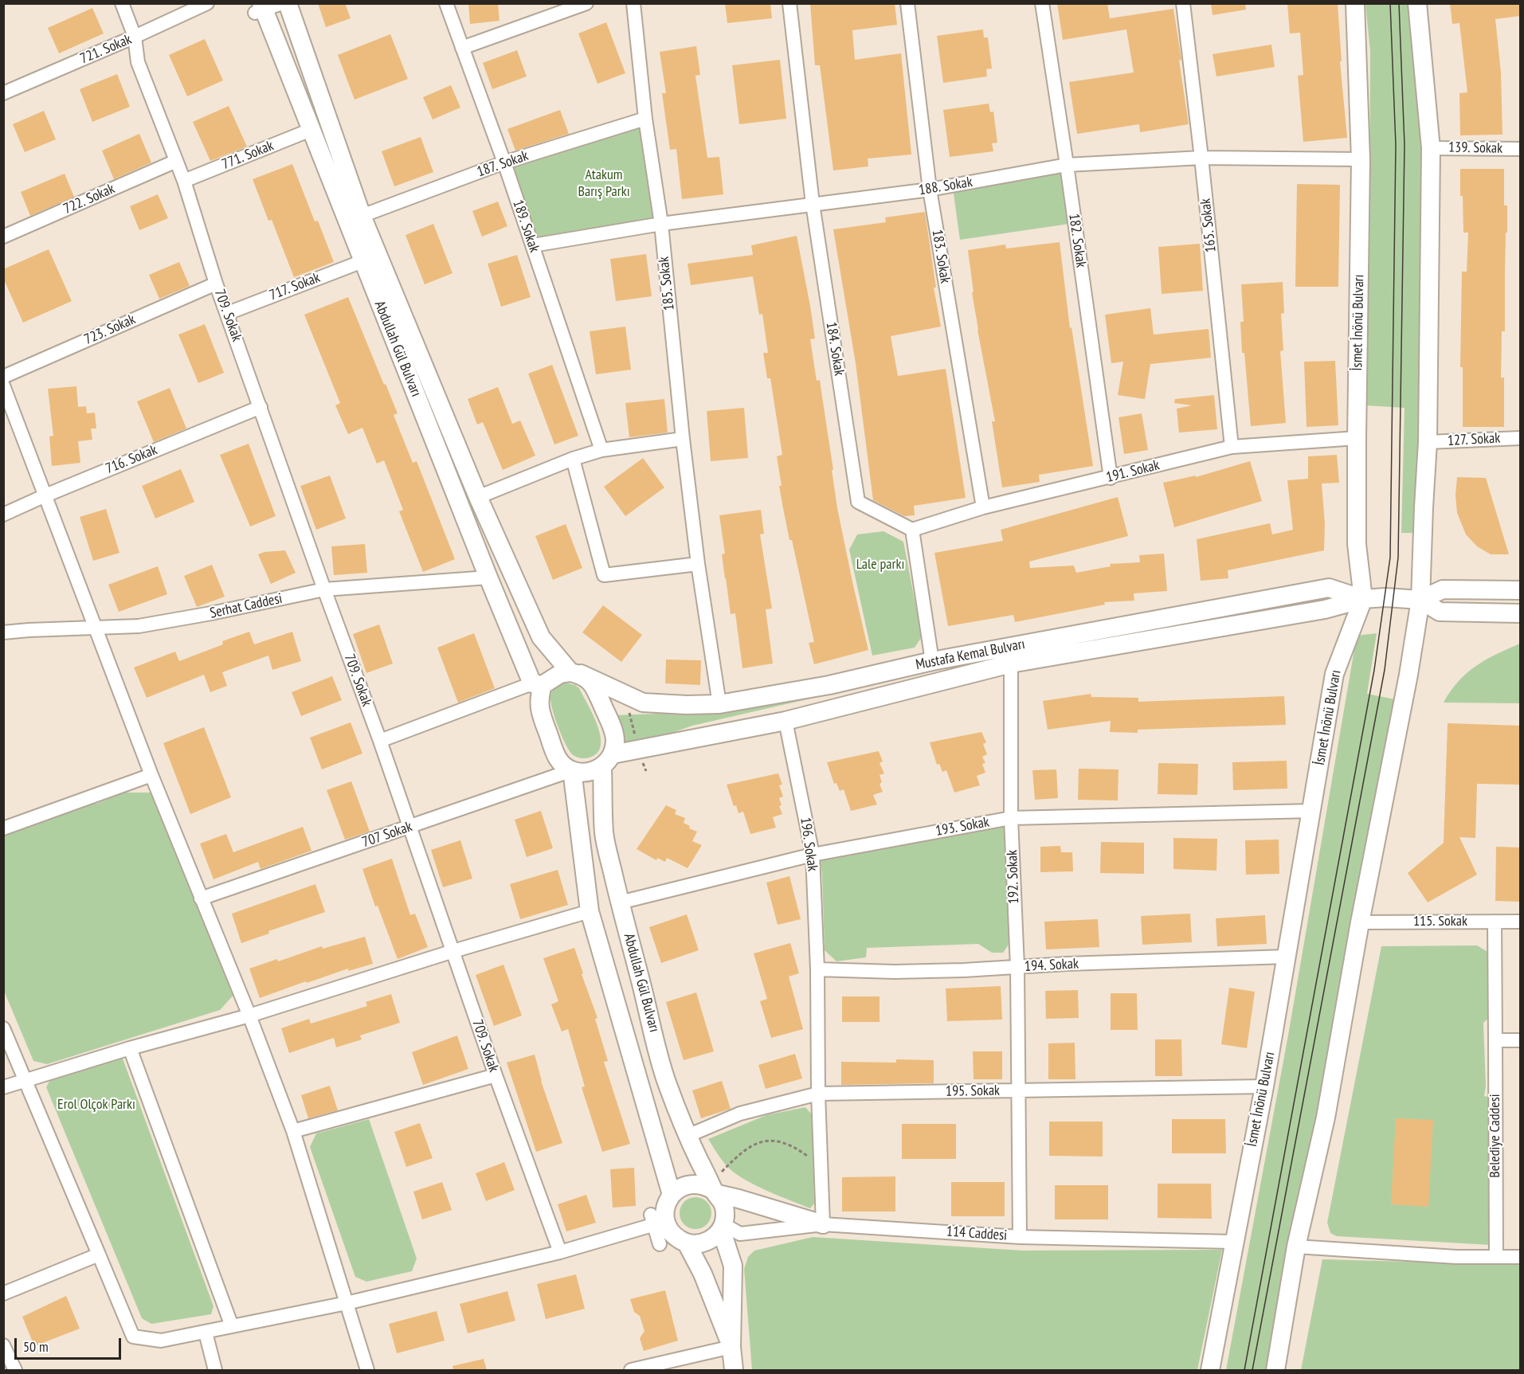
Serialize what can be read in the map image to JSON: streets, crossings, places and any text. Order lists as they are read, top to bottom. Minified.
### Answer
{"streets":{"main road":["İsmet İnönü Bulvarı","Abdullah Gül Bulvarı","Mustafa Kemal Bulvarı"],"street":["721. Sokak","139. Sokak","771. Sokak","187. Sokak","188. Sokak","722. Sokak","165. Sokak","189. Sokak","182. Sokak","183. Sokak","185. Sokak","717. Sokak","709. Sokak","723. Sokak","184. Sokak","127. Sokak","716. Sokak","191. Sokak","Serhat Caddesi","193. Sokak","707 Sokak","196. Sokak","192. Sokak","115. Sokak","194. Sokak","195. Sokak","Belediye Caddesi","114 Caddesi"]},"crossings":[["721. Sokak","709. Sokak"],["771. Sokak","709. Sokak"],["771. Sokak","Abdullah Gül Bulvarı"],["187. Sokak","189. Sokak"],["187. Sokak","185. Sokak"],["187. Sokak","Abdullah Gül Bulvarı"],["188. Sokak","165. Sokak"],["188. Sokak","189. Sokak"],["188. Sokak","182. Sokak"],["188. Sokak","183. Sokak"],["188. Sokak","185. Sokak"],["188. Sokak","İsmet İnönü Bulvarı"],["188. Sokak","184. Sokak"],["722. Sokak","709. Sokak"],["165. Sokak","191. Sokak"],["182. Sokak","191. Sokak"],["183. Sokak","191. Sokak"],["185. Sokak","Mustafa Kemal Bulvarı"],["717. Sokak","709. Sokak"],["717. Sokak","Abdullah Gül Bulvarı"],["709. Sokak","723. Sokak"],["709. Sokak","716. Sokak"],["709. Sokak","Serhat Caddesi"],["709. Sokak","707 Sokak"],["İsmet İnönü Bulvarı","191. Sokak"],["İsmet İnönü Bulvarı","Mustafa Kemal Bulvarı"],["İsmet İnönü Bulvarı","193. Sokak"],["İsmet İnönü Bulvarı","194. Sokak"],["İsmet İnönü Bulvarı","195. Sokak"],["İsmet İnönü Bulvarı","114 Caddesi"],["Abdullah Gül Bulvarı","Serhat Caddesi"],["Abdullah Gül Bulvarı","Mustafa Kemal Bulvarı"],["Abdullah Gül Bulvarı","193. Sokak"],["Abdullah Gül Bulvarı","707 Sokak"],["Abdullah Gül Bulvarı","195. Sokak"],["Abdullah Gül Bulvarı","114 Caddesi"],["184. Sokak","191. Sokak"],["Mustafa Kemal Bulvarı","707 Sokak"],["Mustafa Kemal Bulvarı","196. Sokak"],["Mustafa Kemal Bulvarı","192. Sokak"],["193. Sokak","196. Sokak"],["193. Sokak","192. Sokak"],["196. Sokak","194. Sokak"],["196. Sokak","195. Sokak"],["196. Sokak","114 Caddesi"],["192. Sokak","194. Sokak"],["192. Sokak","195. Sokak"],["192. Sokak","114 Caddesi"],["115. Sokak","Belediye Caddesi"]],"parks":["Atakum Barış Parkı","Lale parkı","Erol Olçok Parkı"],"scale_bar":"50 m"}
